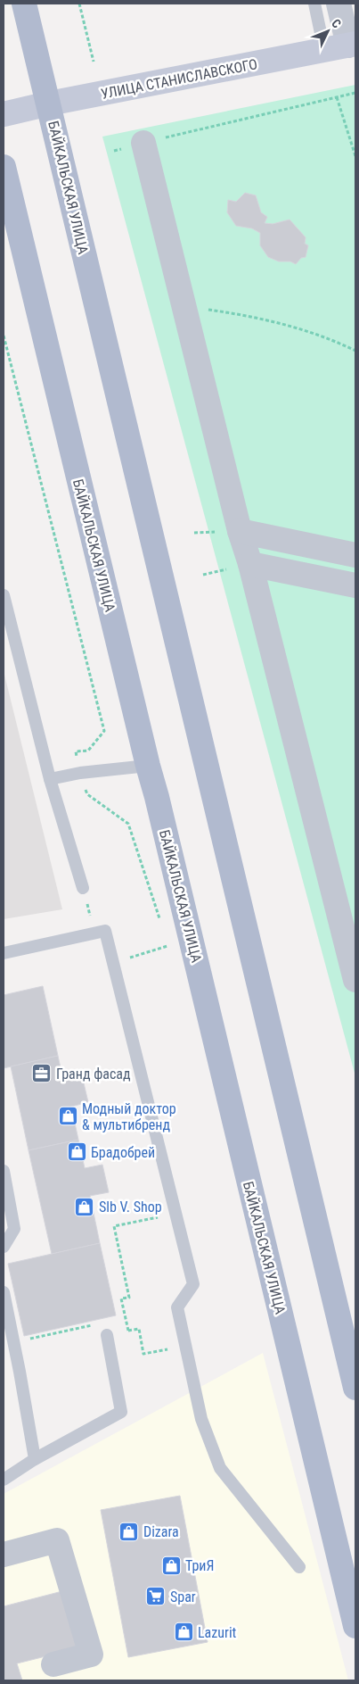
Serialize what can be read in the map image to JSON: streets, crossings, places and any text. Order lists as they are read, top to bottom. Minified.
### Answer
{"streets":{"main road":["УЛИЦА СТАНИСЛАВСКОГО","БАЙКАЛЬСКАЯ УЛИЦА"]},"crossings":[["УЛИЦА СТАНИСЛАВСКОГО","БАЙКАЛЬСКАЯ УЛИЦА"]],"places":{"office":["Гранд фасад"],"shop":["Модный доктор & мультибренд","Брадобрей","Slb V. Shop","Dizara","ТриЯ","Lazurit"],"supermarket":["Spar"]},"north":"top right"}
